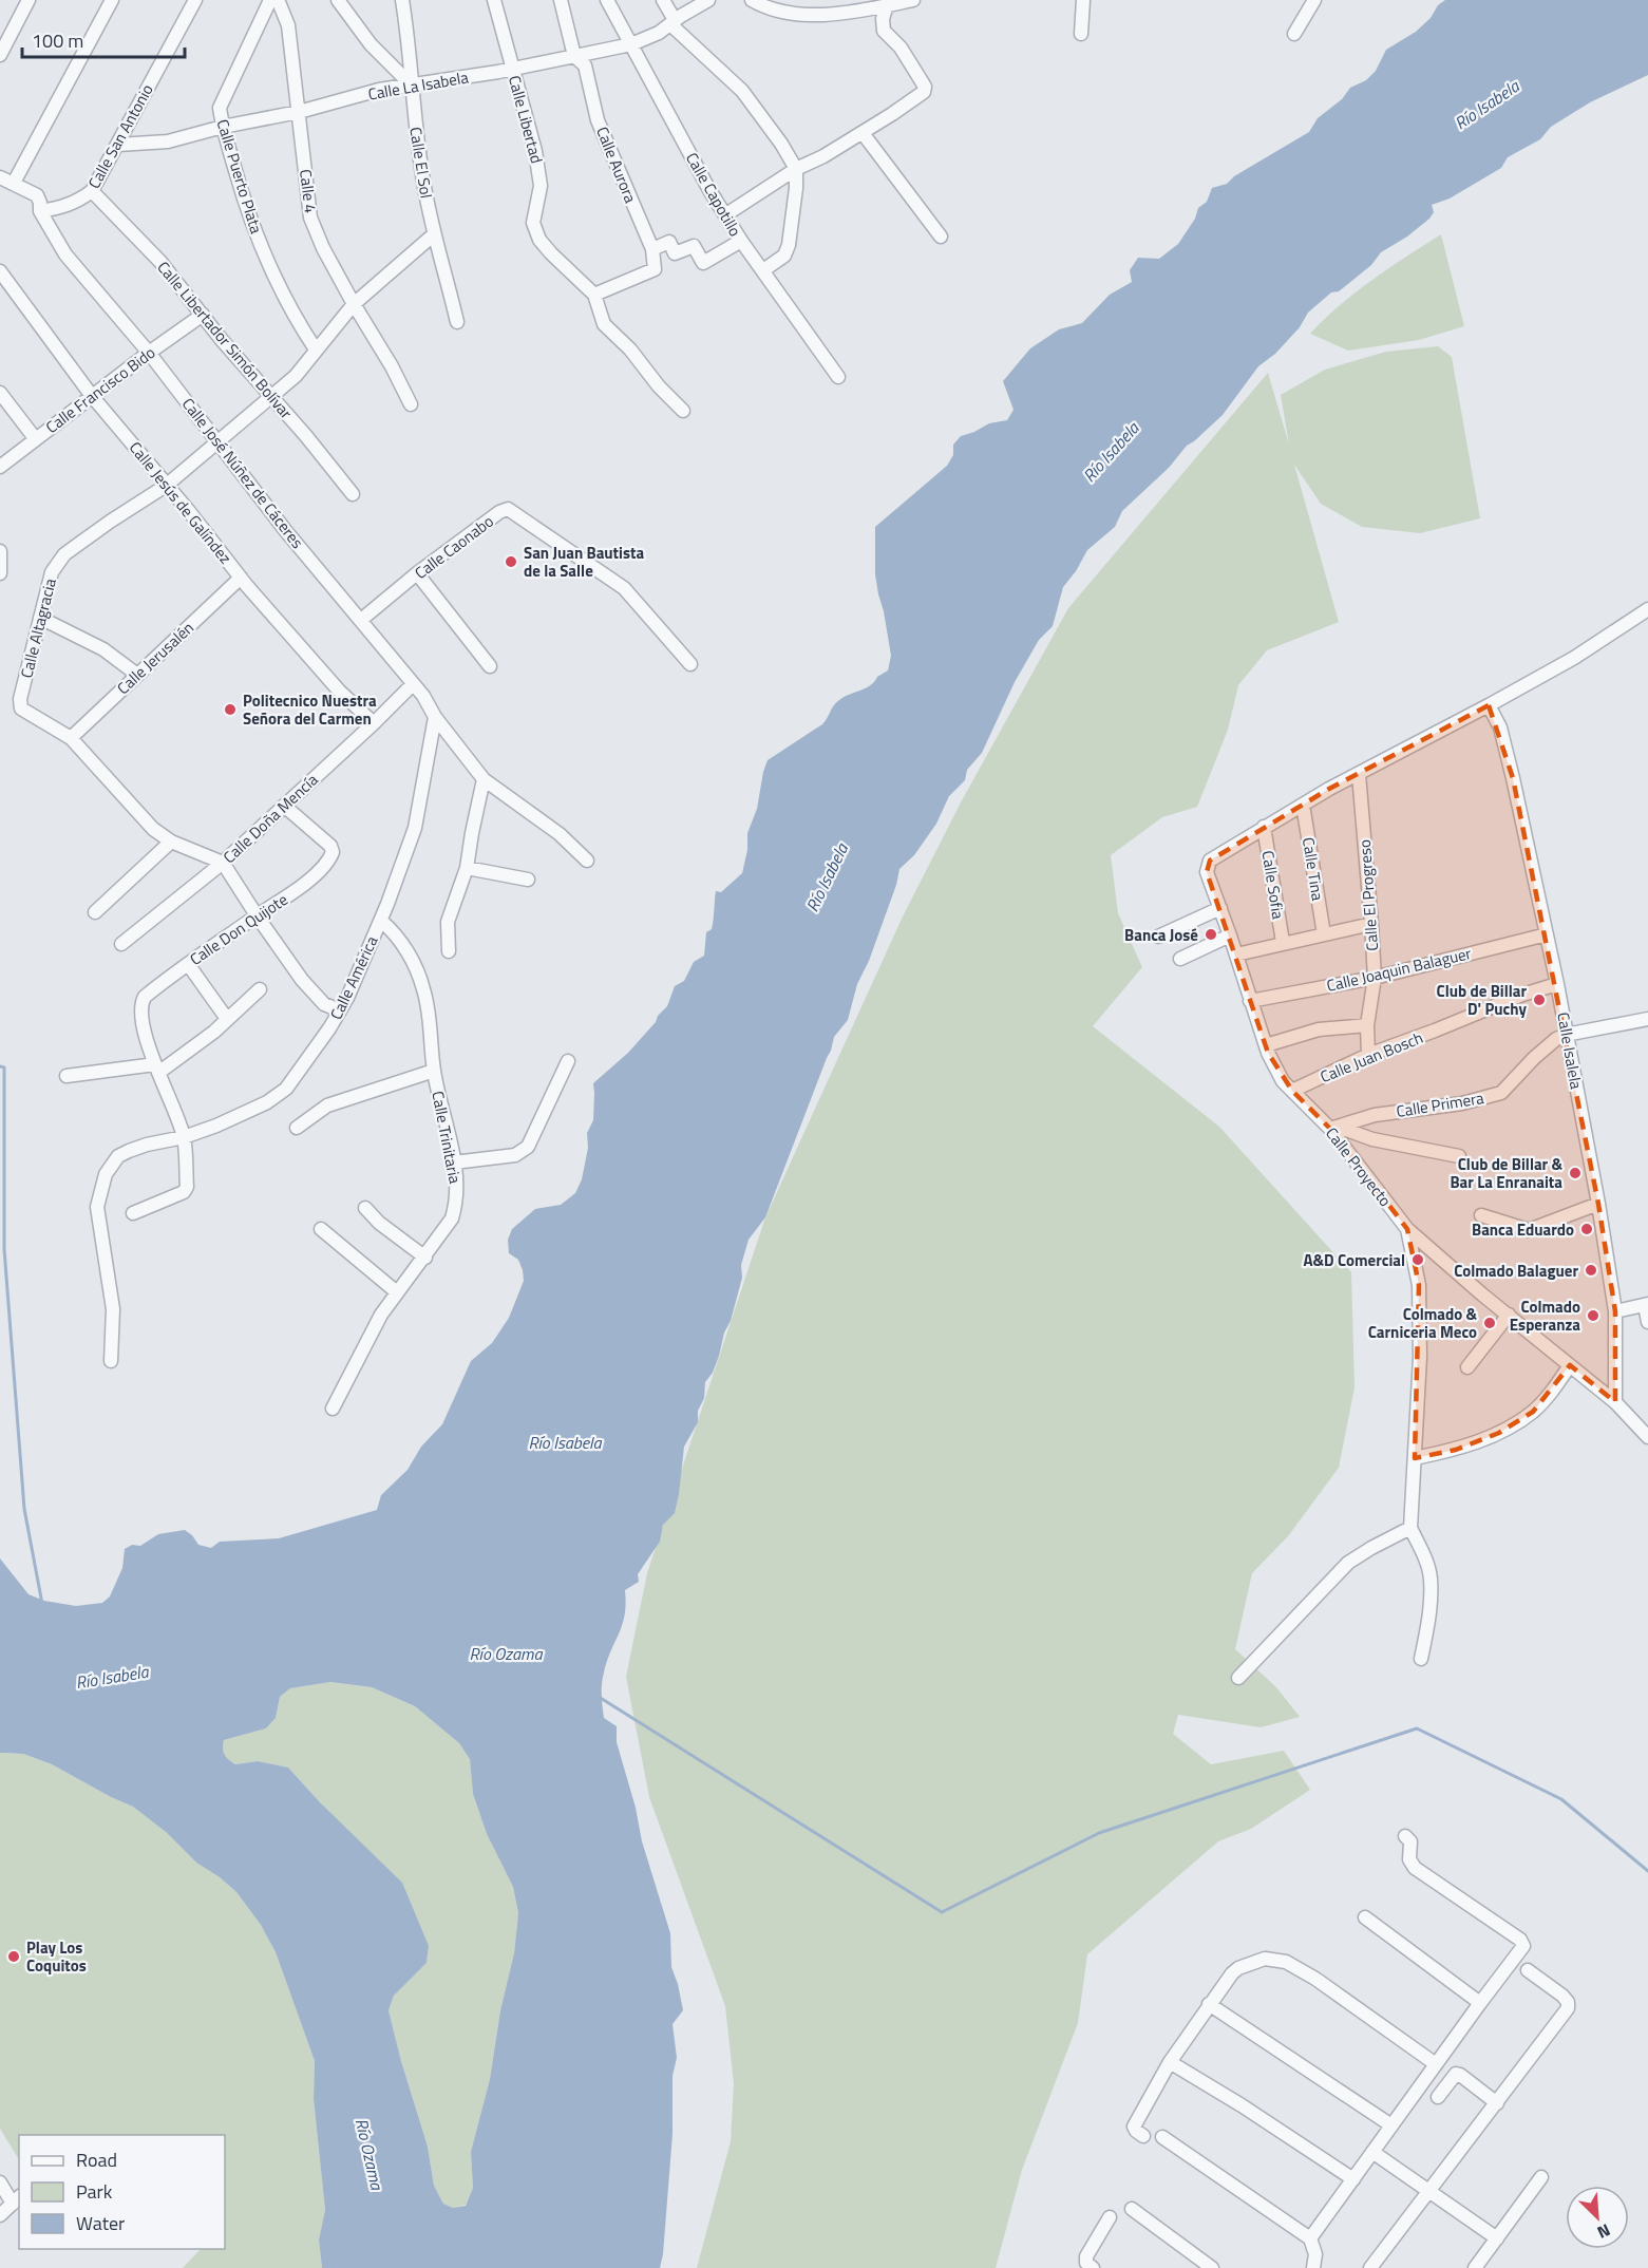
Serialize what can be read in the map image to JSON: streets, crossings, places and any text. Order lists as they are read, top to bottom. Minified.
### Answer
{"streets":{"street":["Calle La Isabela","Calle Libertad","Calle San Antonio","Calle El Sol","Calle Aurora","Calle Puerto Plata","Calle 4","Calle Capotillo","Calle Libertador Simón Bolívar","Calle Francisco Bido","Calle José Núñez de Cáceres","Calle Jesús de Galíndez","Calle Caonabo","Calle Altagracia","Calle Jerusalén","Calle Doña Mencía","Calle Tina","Calle Sofia","Calle El Progreso","Calle Don Quijote","Calle Joaquin Balaguer","Calle América","Calle Isalela","Calle Juan Bosch","Calle Primera","Calle Trinitaria","Calle Proyecto"]},"crossings":[["Calle La Isabela","Calle Libertad"],["Calle La Isabela","Calle San Antonio"],["Calle La Isabela","Calle El Sol"],["Calle La Isabela","Calle Aurora"],["Calle La Isabela","Calle Puerto Plata"],["Calle La Isabela","Calle 4"],["Calle La Isabela","Calle Capotillo"],["Calle San Antonio","Calle Libertador Simón Bolívar"],["Calle San Antonio","Calle José Núñez de Cáceres"],["Calle El Sol","Calle Altagracia"],["Calle Puerto Plata","Calle 4"],["Calle Puerto Plata","Calle Altagracia"],["Calle 4","Calle Altagracia"],["Calle Libertador Simón Bolívar","Calle Francisco Bido"],["Calle Libertador Simón Bolívar","Calle Altagracia"],["Calle Francisco Bido","Calle José Núñez de Cáceres"],["Calle Francisco Bido","Calle Jesús de Galíndez"],["Calle José Núñez de Cáceres","Calle Caonabo"],["Calle José Núñez de Cáceres","Calle Altagracia"],["Calle José Núñez de Cáceres","Calle Doña Mencía"],["Calle José Núñez de Cáceres","Calle América"],["Calle Jesús de Galíndez","Calle Altagracia"],["Calle Jesús de Galíndez","Calle Jerusalén"],["Calle Jesús de Galíndez","Calle Doña Mencía"],["Calle Altagracia","Calle Jerusalén"],["Calle Altagracia","Calle Doña Mencía"],["Calle Doña Mencía","Calle Don Quijote"],["Calle Sofia","Calle Proyecto"],["Calle El Progreso","Calle Joaquin Balaguer"],["Calle El Progreso","Calle Juan Bosch"],["Calle Joaquin Balaguer","Calle Isalela"],["Calle Joaquin Balaguer","Calle Proyecto"],["Calle América","Calle Trinitaria"],["Calle Isalela","Calle Juan Bosch"],["Calle Isalela","Calle Primera"],["Calle Isalela","Calle Proyecto"],["Calle Juan Bosch","Calle Proyecto"],["Calle Primera","Calle Proyecto"]],"water":["Río Isabela","Río Ozama"],"places":["San Juan Bautista de la Salle","Politecnico Nuestra Señora del Carmen","Banca José","Club de Billar D' Puchy","Club de Billar & Bar La Enranaita","Banca Eduardo","A&D Comercial","Colmado Balaguer","Colmado Esperanza","Colmado & Carniceria Meco","Play Los Coquitos"],"legend":["Road","Park","Water"],"scale_bar":"100 m","north":"bottom right"}
